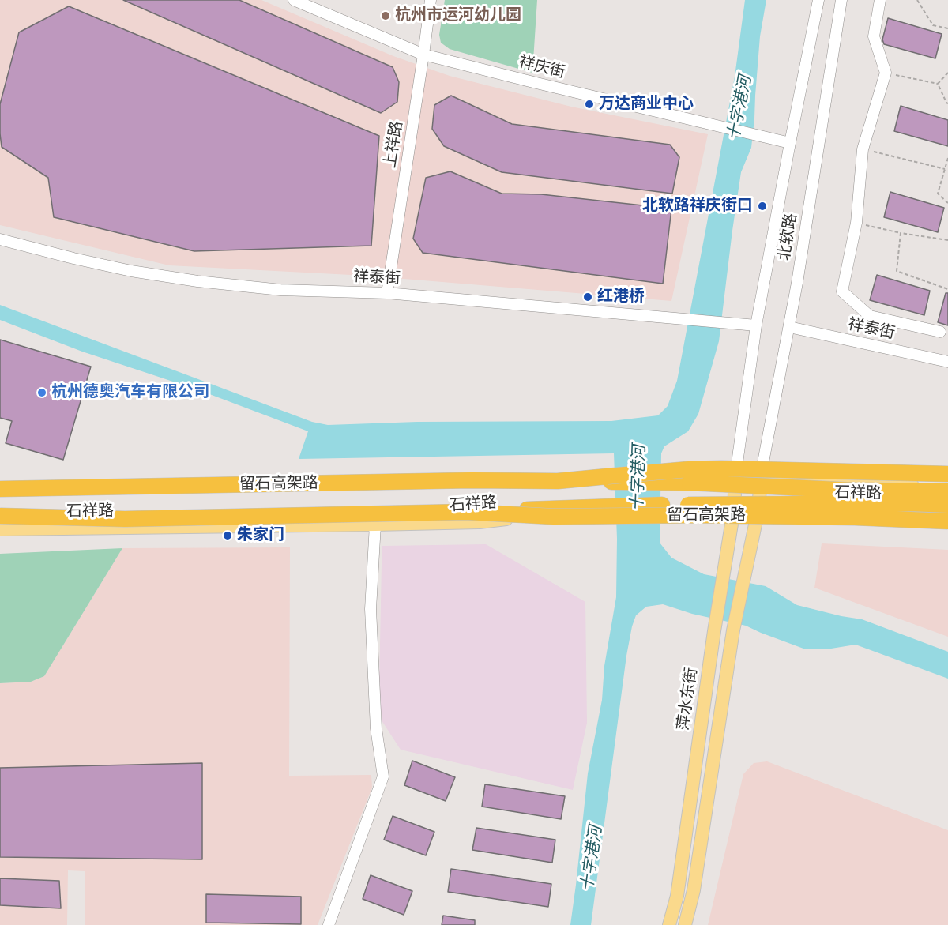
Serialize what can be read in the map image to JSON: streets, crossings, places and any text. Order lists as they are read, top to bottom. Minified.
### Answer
{"streets":{"highway":["留石高架路"],"main road":["石祥路","萍水东街"],"street":["祥庆街","上祥路","北软路","祥泰街"]},"crossings":[["祥庆街","上祥路"],["祥庆街","北软路"],["上祥路","祥泰街"],["北软路","祥泰街"],["北软路","石祥路"],["北软路","萍水东街"],["石祥路","萍水东街"]],"water":["十字港河"],"places":["杭州市运河幼儿园","万达商业中心","北软路祥庆街口","红港桥","杭州德奥汽车有限公司","朱家门"]}
